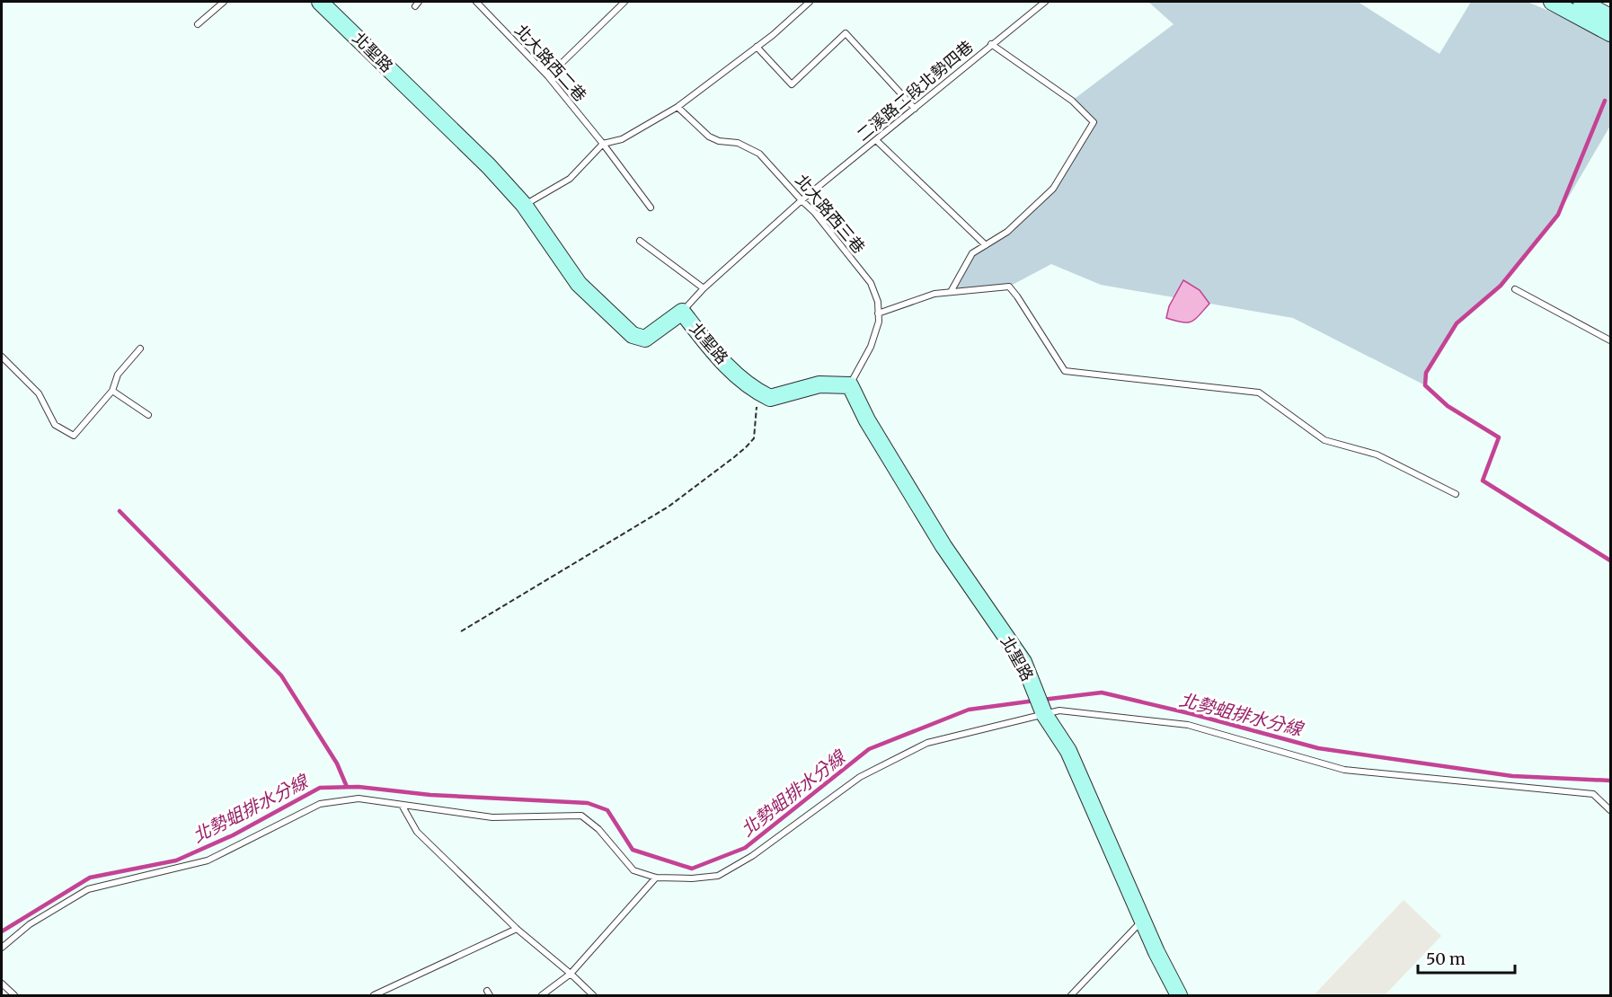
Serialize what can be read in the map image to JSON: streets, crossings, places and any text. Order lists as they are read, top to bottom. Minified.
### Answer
{"streets":{"street":["北聖路"],"lane":["北大路西二巷","二溪路二段北勢四巷","北大路西三巷"]},"crossings":[["北聖路","二溪路二段北勢四巷"],["北聖路","北大路西三巷"],["二溪路二段北勢四巷","北大路西三巷"]],"water":["北勢蛆排水分線"],"scale_bar":"50 m"}
